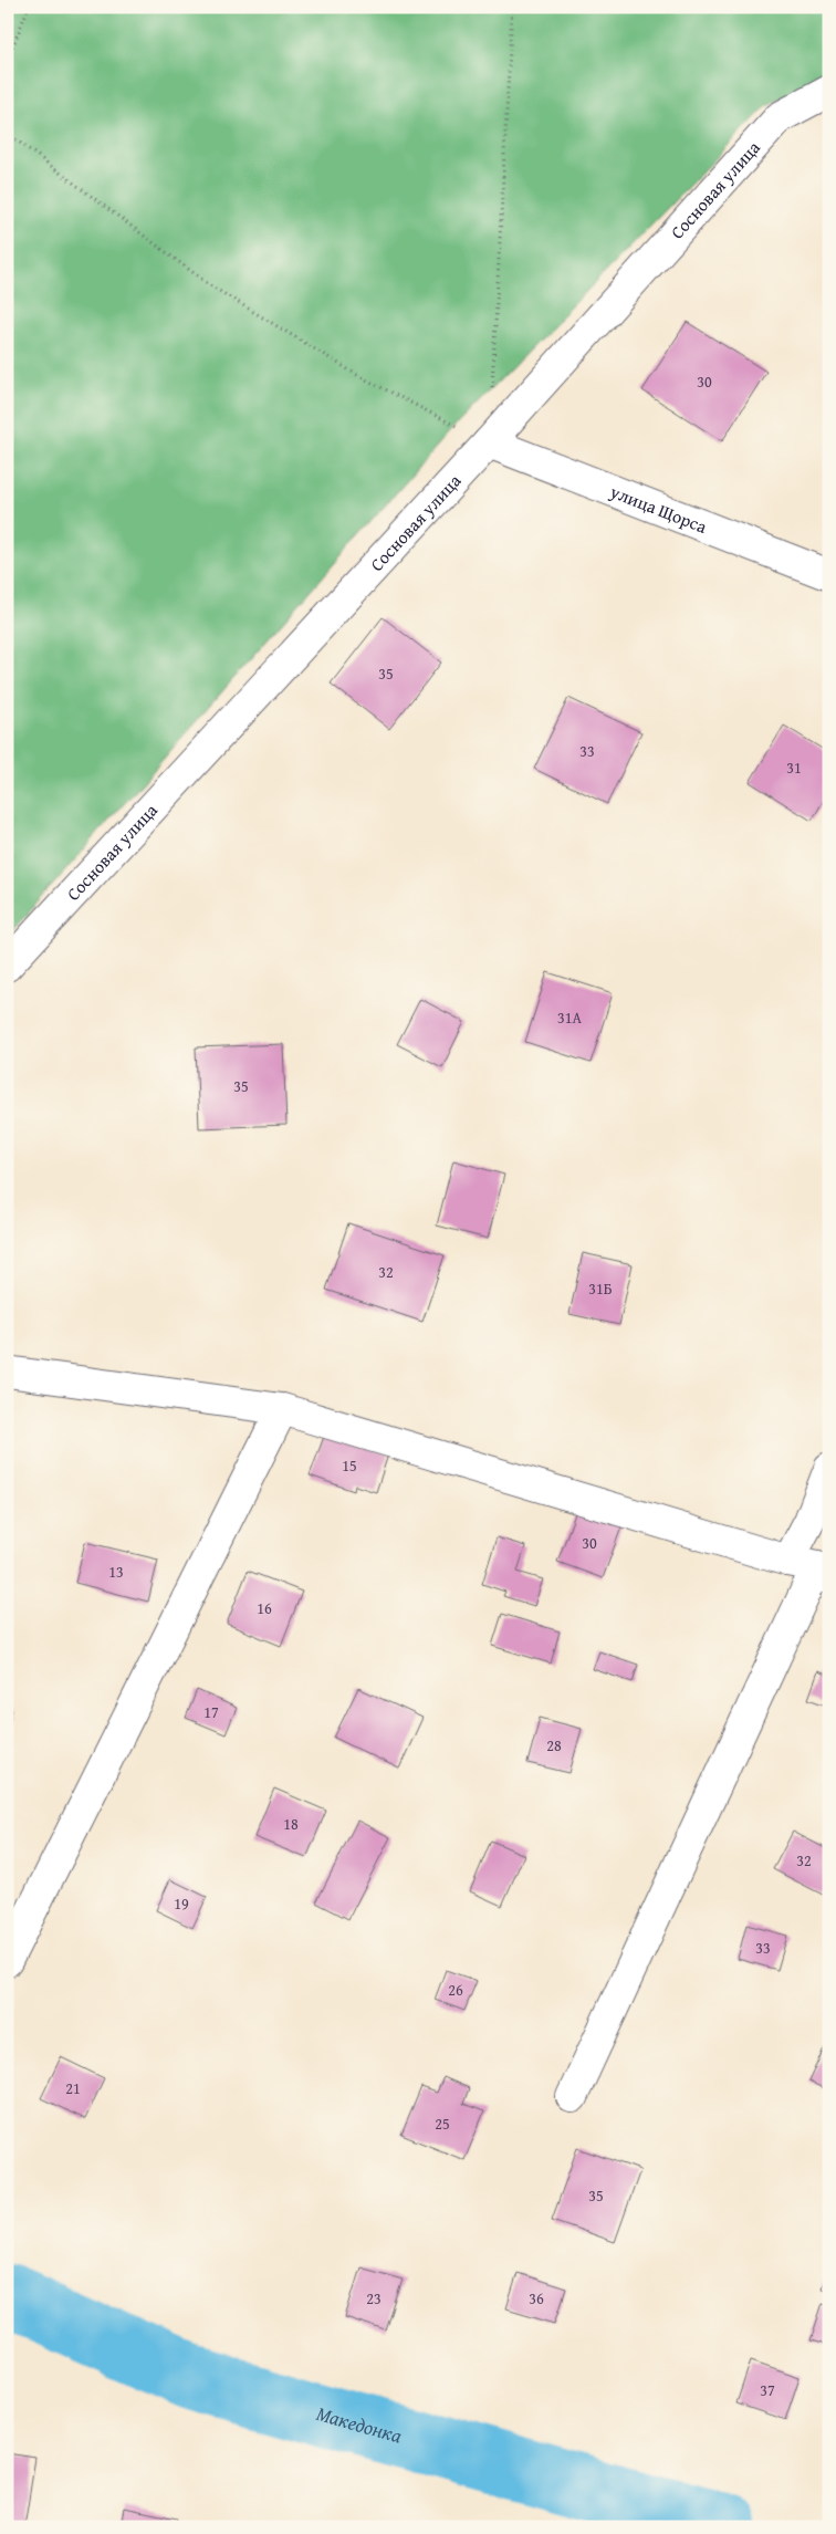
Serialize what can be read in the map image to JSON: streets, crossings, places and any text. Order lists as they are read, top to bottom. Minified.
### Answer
{"streets":{"street":["Сосновая улица","улица Щорса"]},"crossings":[["Сосновая улица","улица Щорса"]],"water":["Македонка"],"house_numbers":["30","35","33","31","31А","35","32","31Б","15","30","13","16","17","28","18","32","19","33","26","21","25","35","23","36","37"]}
